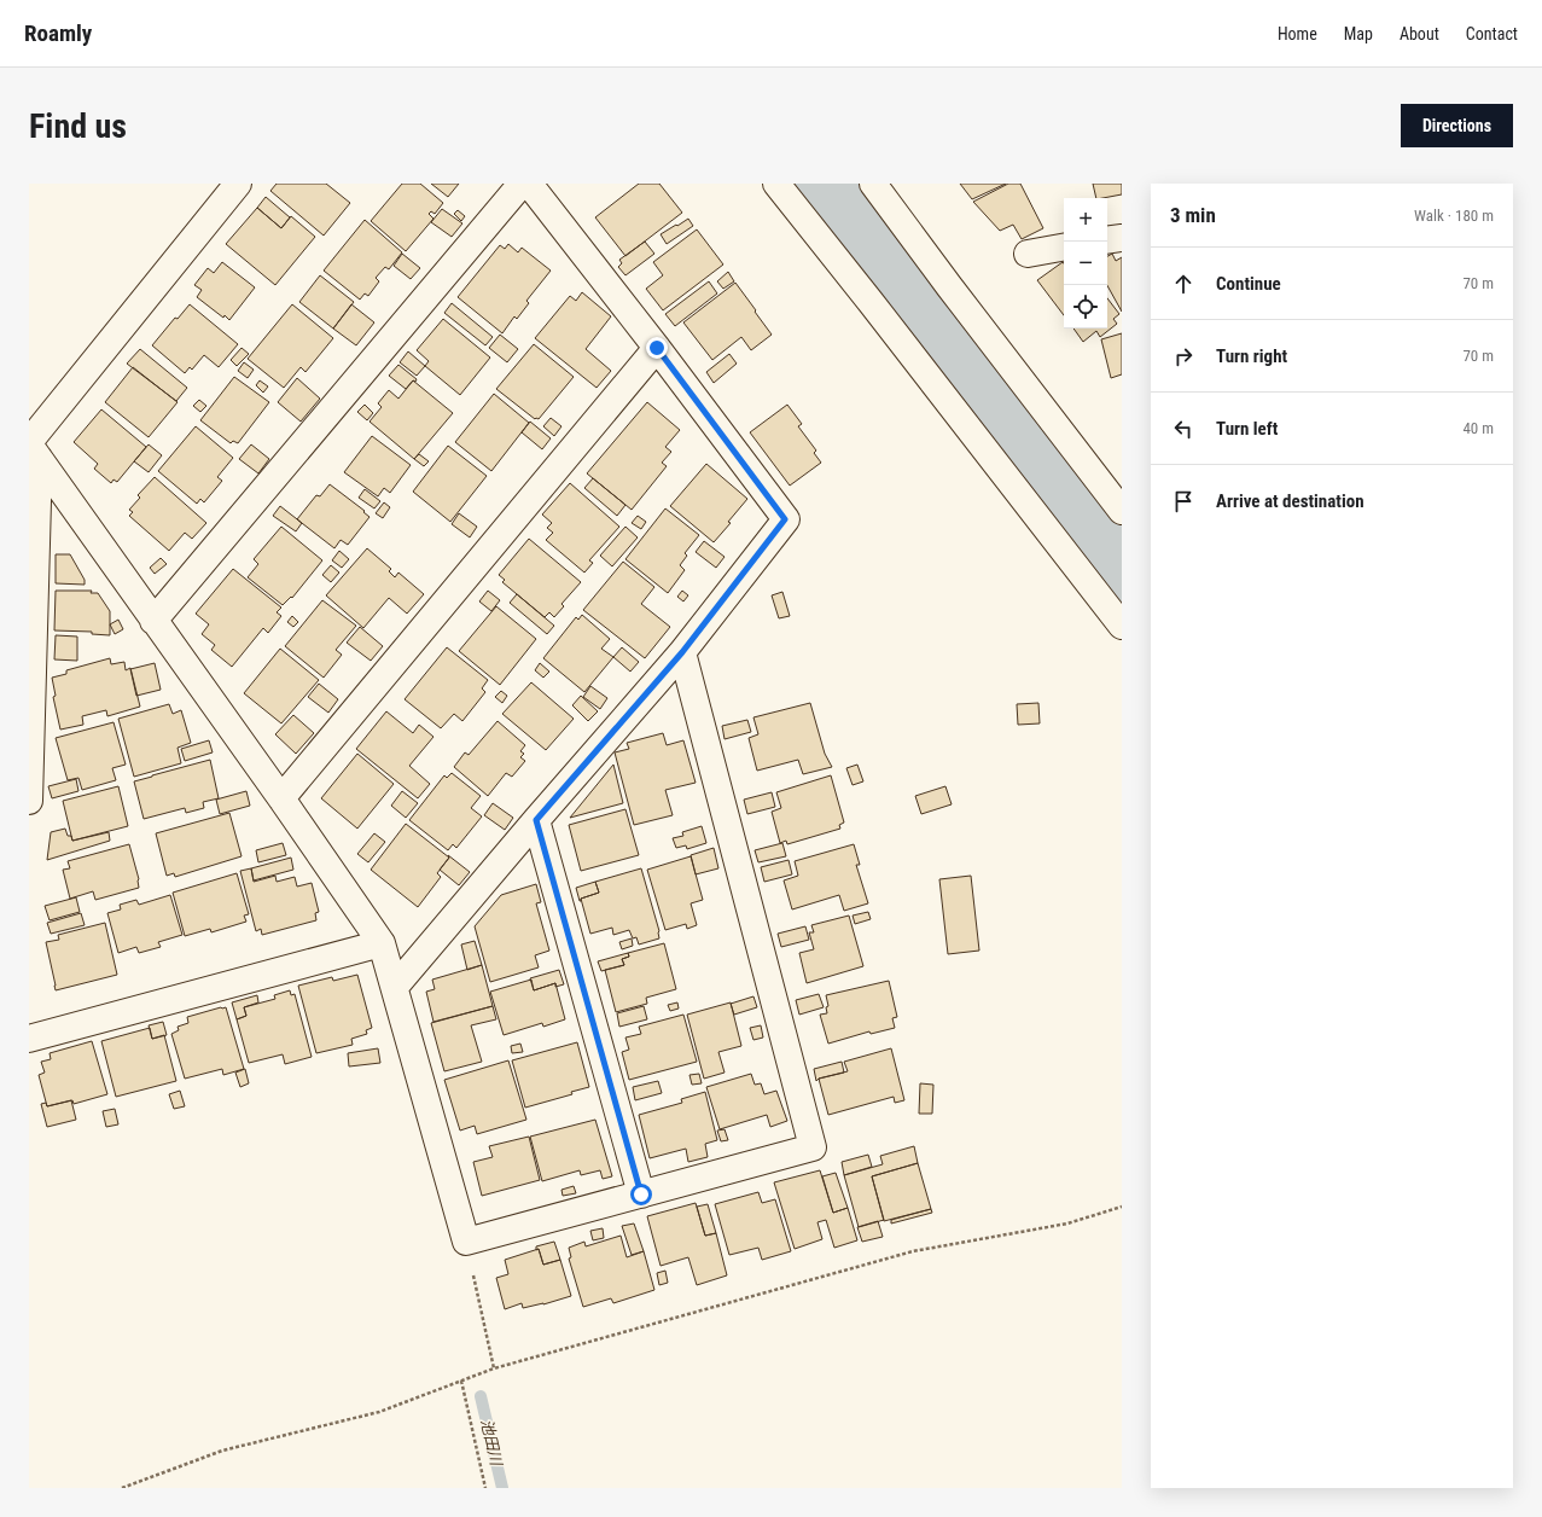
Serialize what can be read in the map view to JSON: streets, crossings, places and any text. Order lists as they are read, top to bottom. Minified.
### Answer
{"water":["池田川"],"page":{"header":"Roamly","nav":["Home","Map","About","Contact"],"buttons":"Directions","title":"Find us","heading":["3 min","Walk · 180 m"],"map_buttons":["+","−"],"list":[["Continue","70 m"],["Turn right","70 m"],["Turn left","40 m"],"Arrive at destination"]}}
